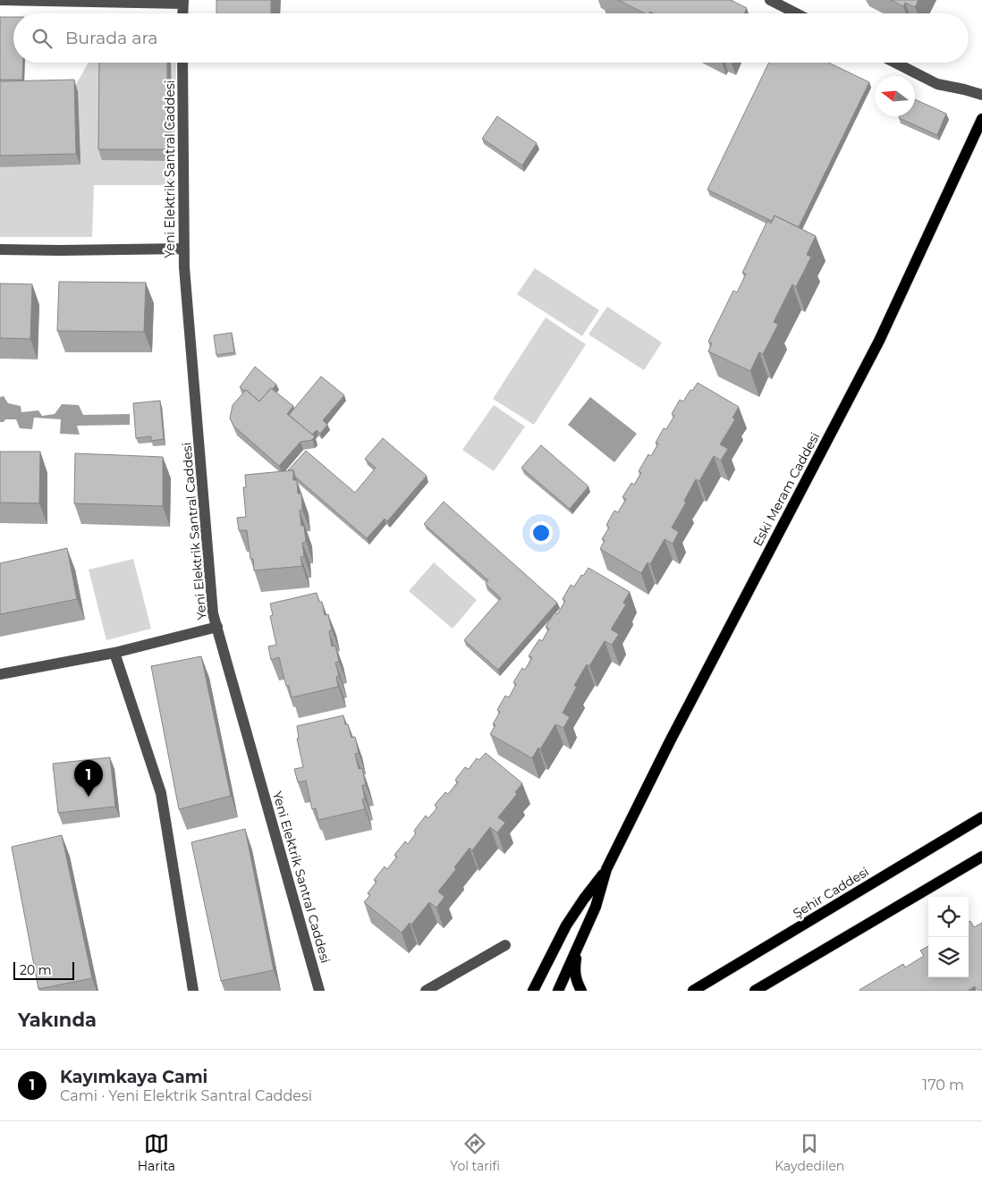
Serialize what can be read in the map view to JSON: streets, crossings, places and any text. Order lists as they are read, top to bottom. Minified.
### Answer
{"streets":{"main road":["Eski Meram Caddesi","Şehir Caddesi"],"street":["Yeni Elektrik Santral Caddesi"]},"scale_bar":"20 m","north":"left","page":{"search":"Burada ara","pins":"1","scale":"20 m","heading":"Yakında","list":[{"mark":"1","name":"Kayımkaya Cami","note":"Cami · Yeni Elektrik Santral Caddesi","value":"170 m"}],"nav":["Harita","Yol tarifi","Kaydedilen"]}}
